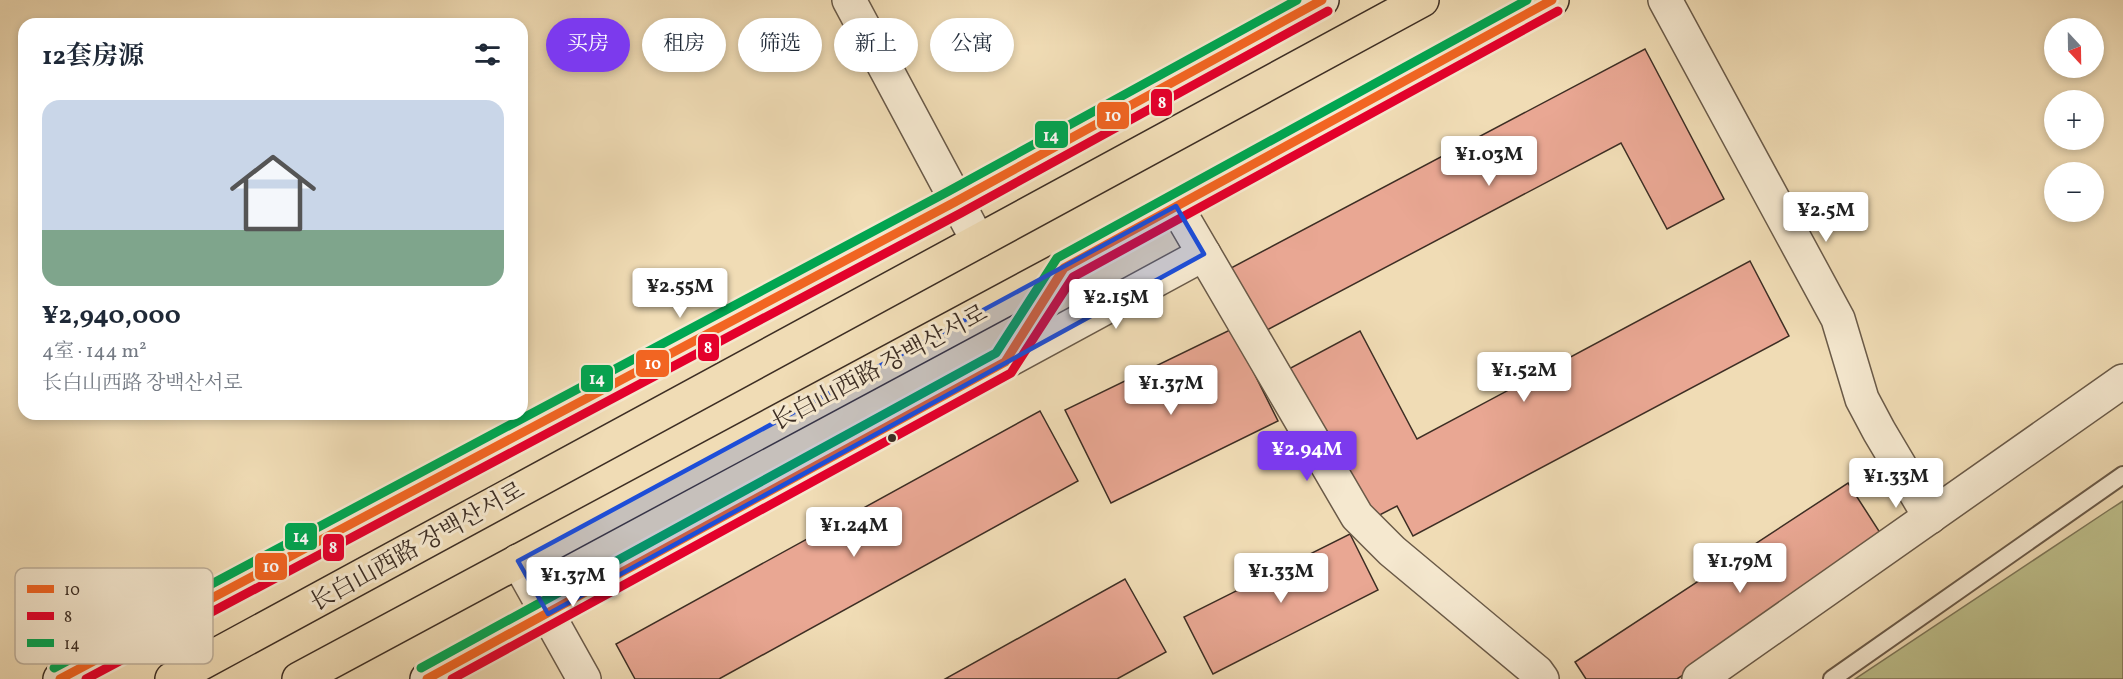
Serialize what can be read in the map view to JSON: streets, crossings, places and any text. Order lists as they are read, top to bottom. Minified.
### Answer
{"streets":{"main road":["长白山西路 장백산서로"]},"lines":["transit line 10","transit line 14","transit line 8"],"legend":["10","8","14"],"north":"bottom","page":{"map_buttons":["+","−"],"chip":["买房","租房","筛选","新上","公寓"],"heading":"12套房源","list":[{"name":"¥2,940,000","note":"4室 · 144 m² · 长白山西路 장백산서로"}],"price":["¥1.03M","¥2.5M","¥2.55M","¥2.15M","¥1.52M","¥1.37M","¥2.94M","¥1.33M","¥1.24M","¥1.79M","¥1.33M","¥1.37M"]}}
